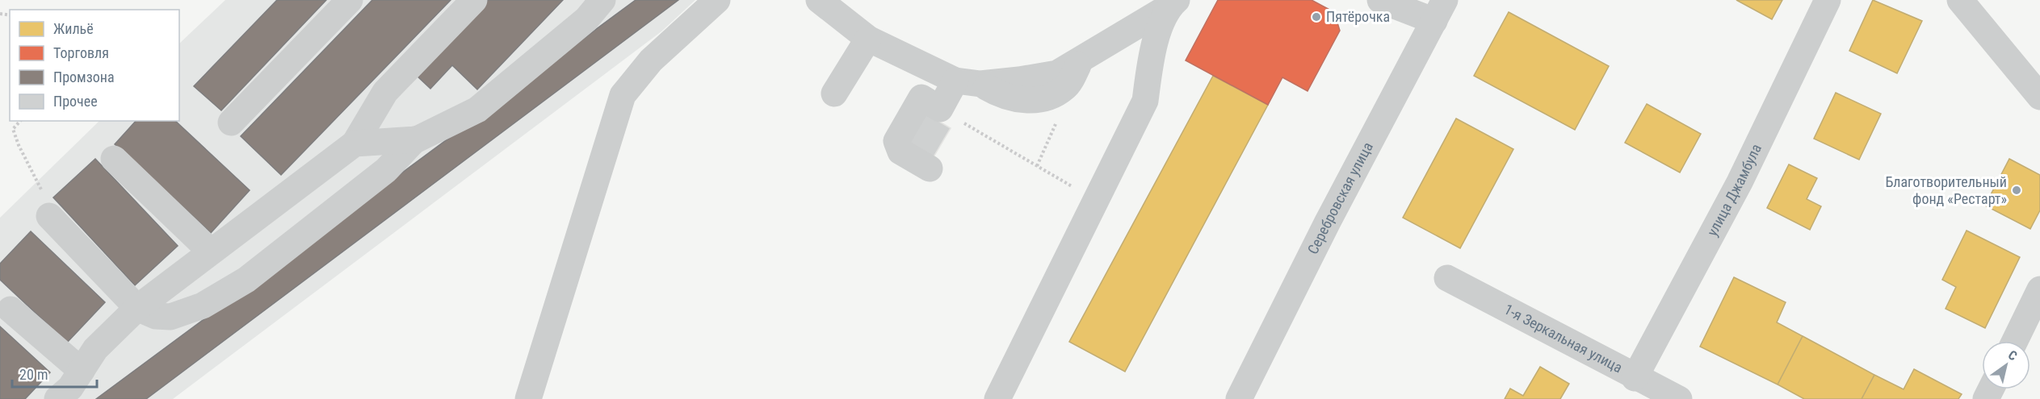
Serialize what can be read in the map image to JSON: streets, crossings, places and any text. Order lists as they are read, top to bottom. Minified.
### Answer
{"streets":{"street":["улица Джамбула","Серебровская улица","1-я Зеркальная улица"]},"crossings":[["улица Джамбула","1-я Зеркальная улица"]],"places":["Пятёрочка","Благотворительный фонд «Рестарт»"],"legend":["Жильё","Торговля","Промзона","Прочее"],"scale_bar":"20 m","north":"top right"}
